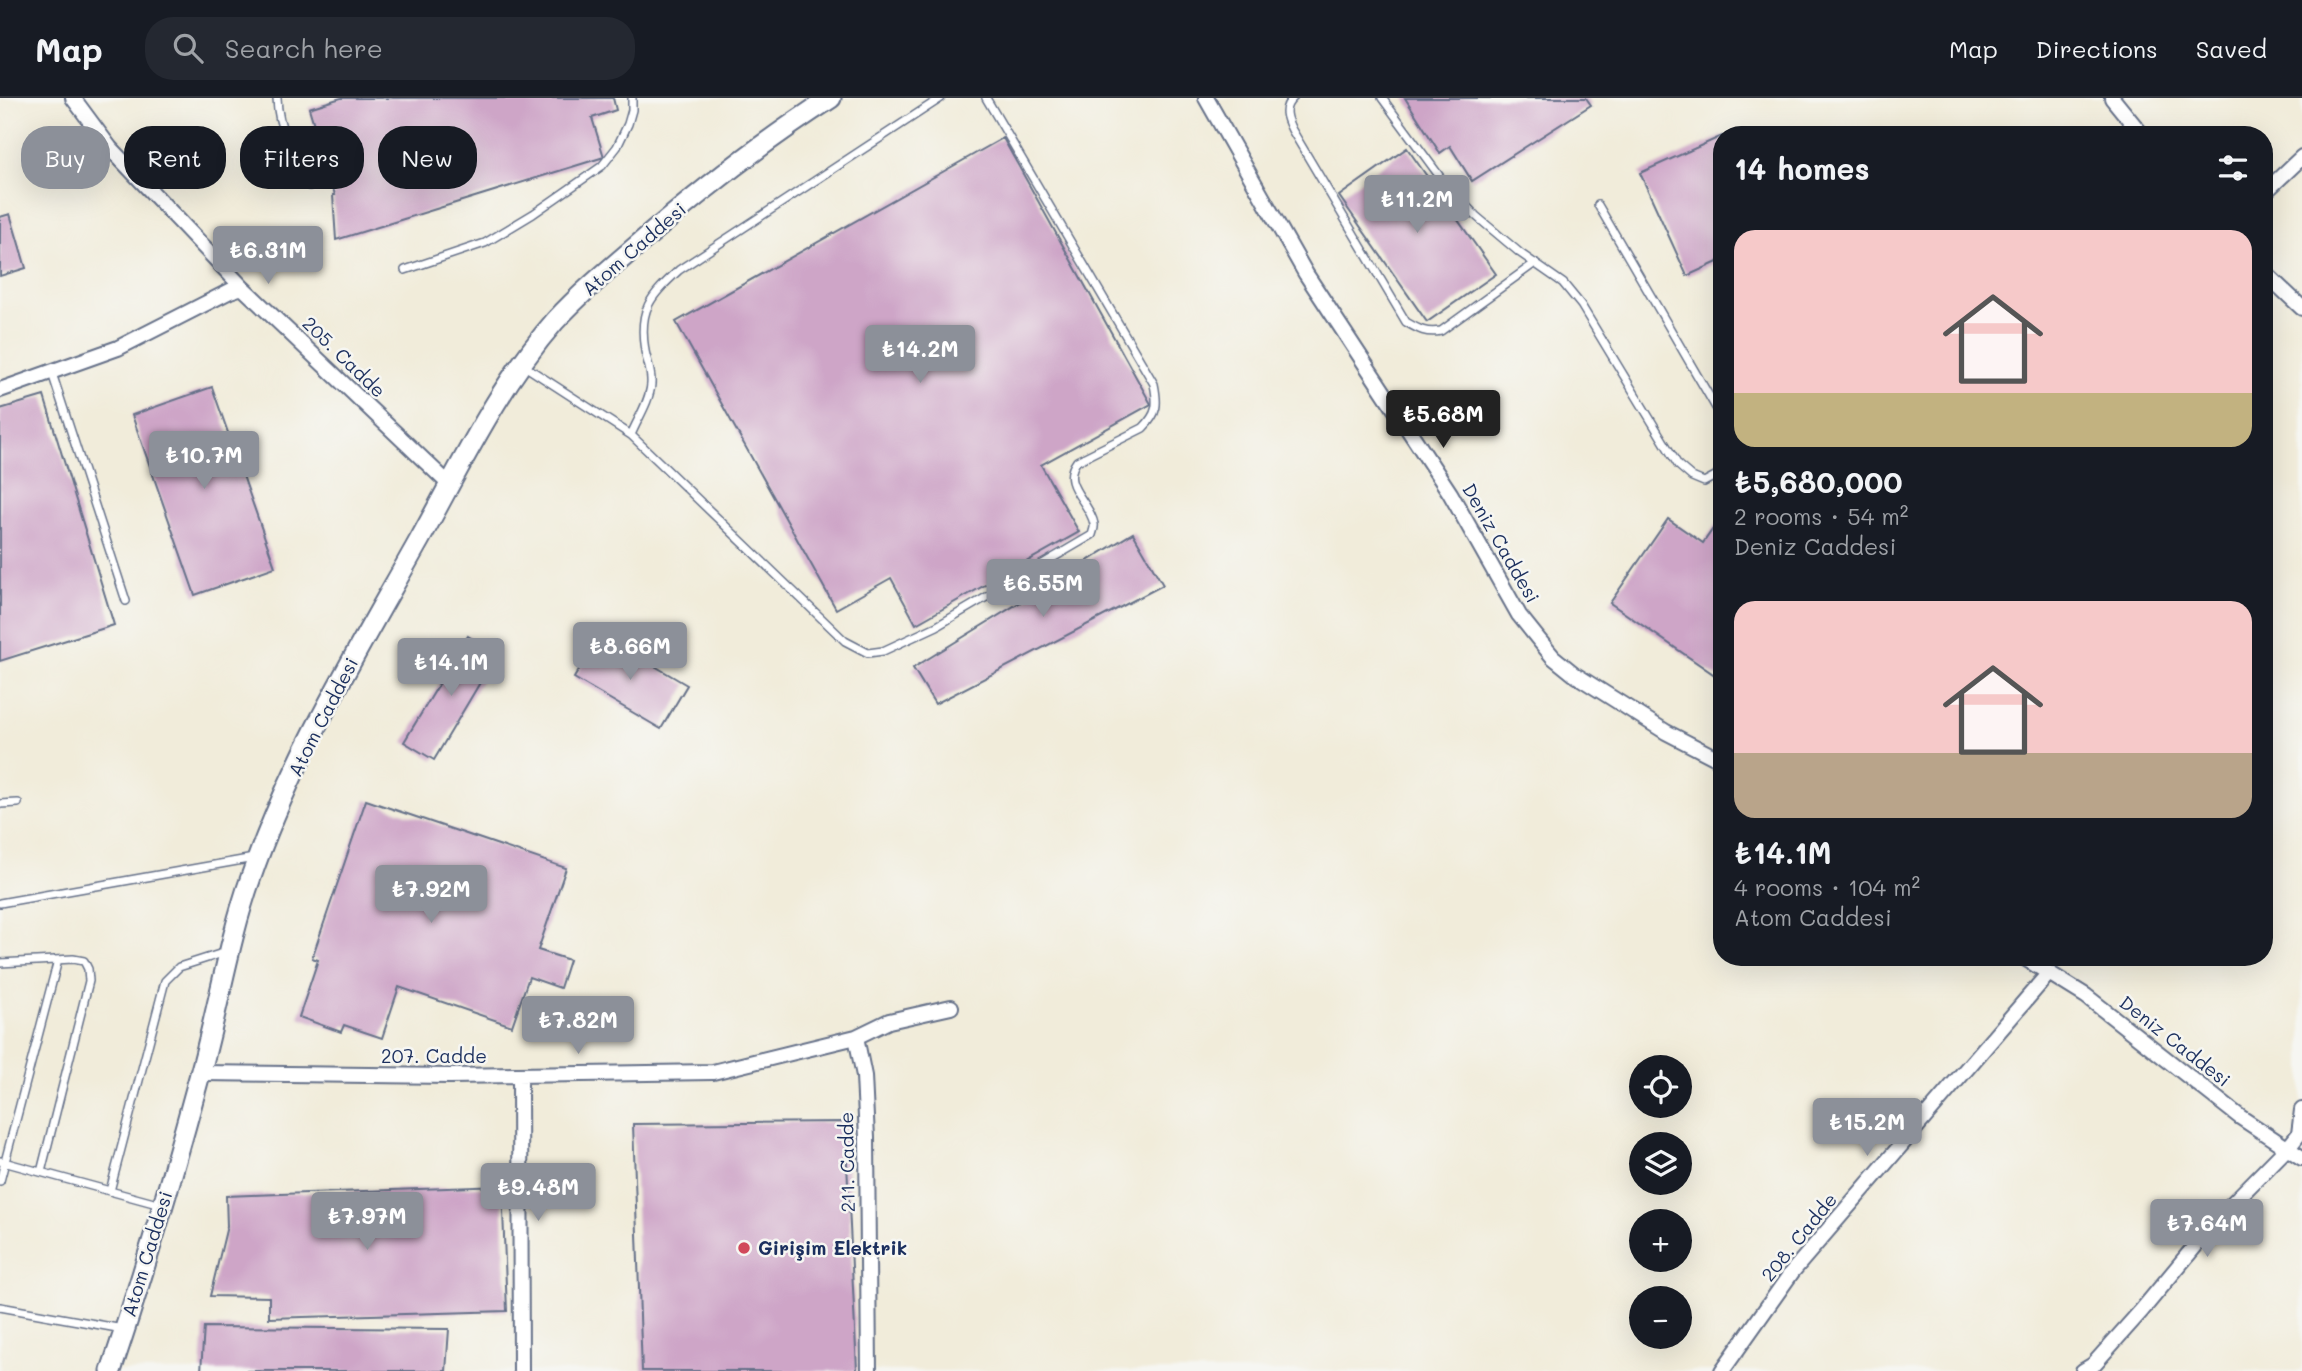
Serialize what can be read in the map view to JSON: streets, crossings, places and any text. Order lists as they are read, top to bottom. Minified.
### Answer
{"streets":{"street":["Atom Caddesi","205. Cadde","Deniz Caddesi","207. Cadde","211. Cadde","208. Cadde"]},"crossings":[["Atom Caddesi","205. Cadde"],["Atom Caddesi","207. Cadde"],["Deniz Caddesi","208. Cadde"],["207. Cadde","211. Cadde"]],"places":["Girişim Elektrik"],"page":{"header":"Map","search":"Search here","nav":["Map","Directions","Saved"],"chip":["Buy","Rent","Filters","New"],"heading":"14 homes","price":["₺11.2M","₺6.31M","₺14.2M","₺5.68M","₺10.7M","₺6.55M","₺8.66M","₺14.1M","₺7.92M","₺7.82M","₺15.2M","₺9.48M","₺7.97M","₺7.64M"],"list":[{"name":"₺5,680,000","note":"2 rooms · 54 m² · Deniz Caddesi"},{"name":"₺14.1M","note":"4 rooms · 104 m² · Atom Caddesi"}],"map_buttons":["+","−"]}}
